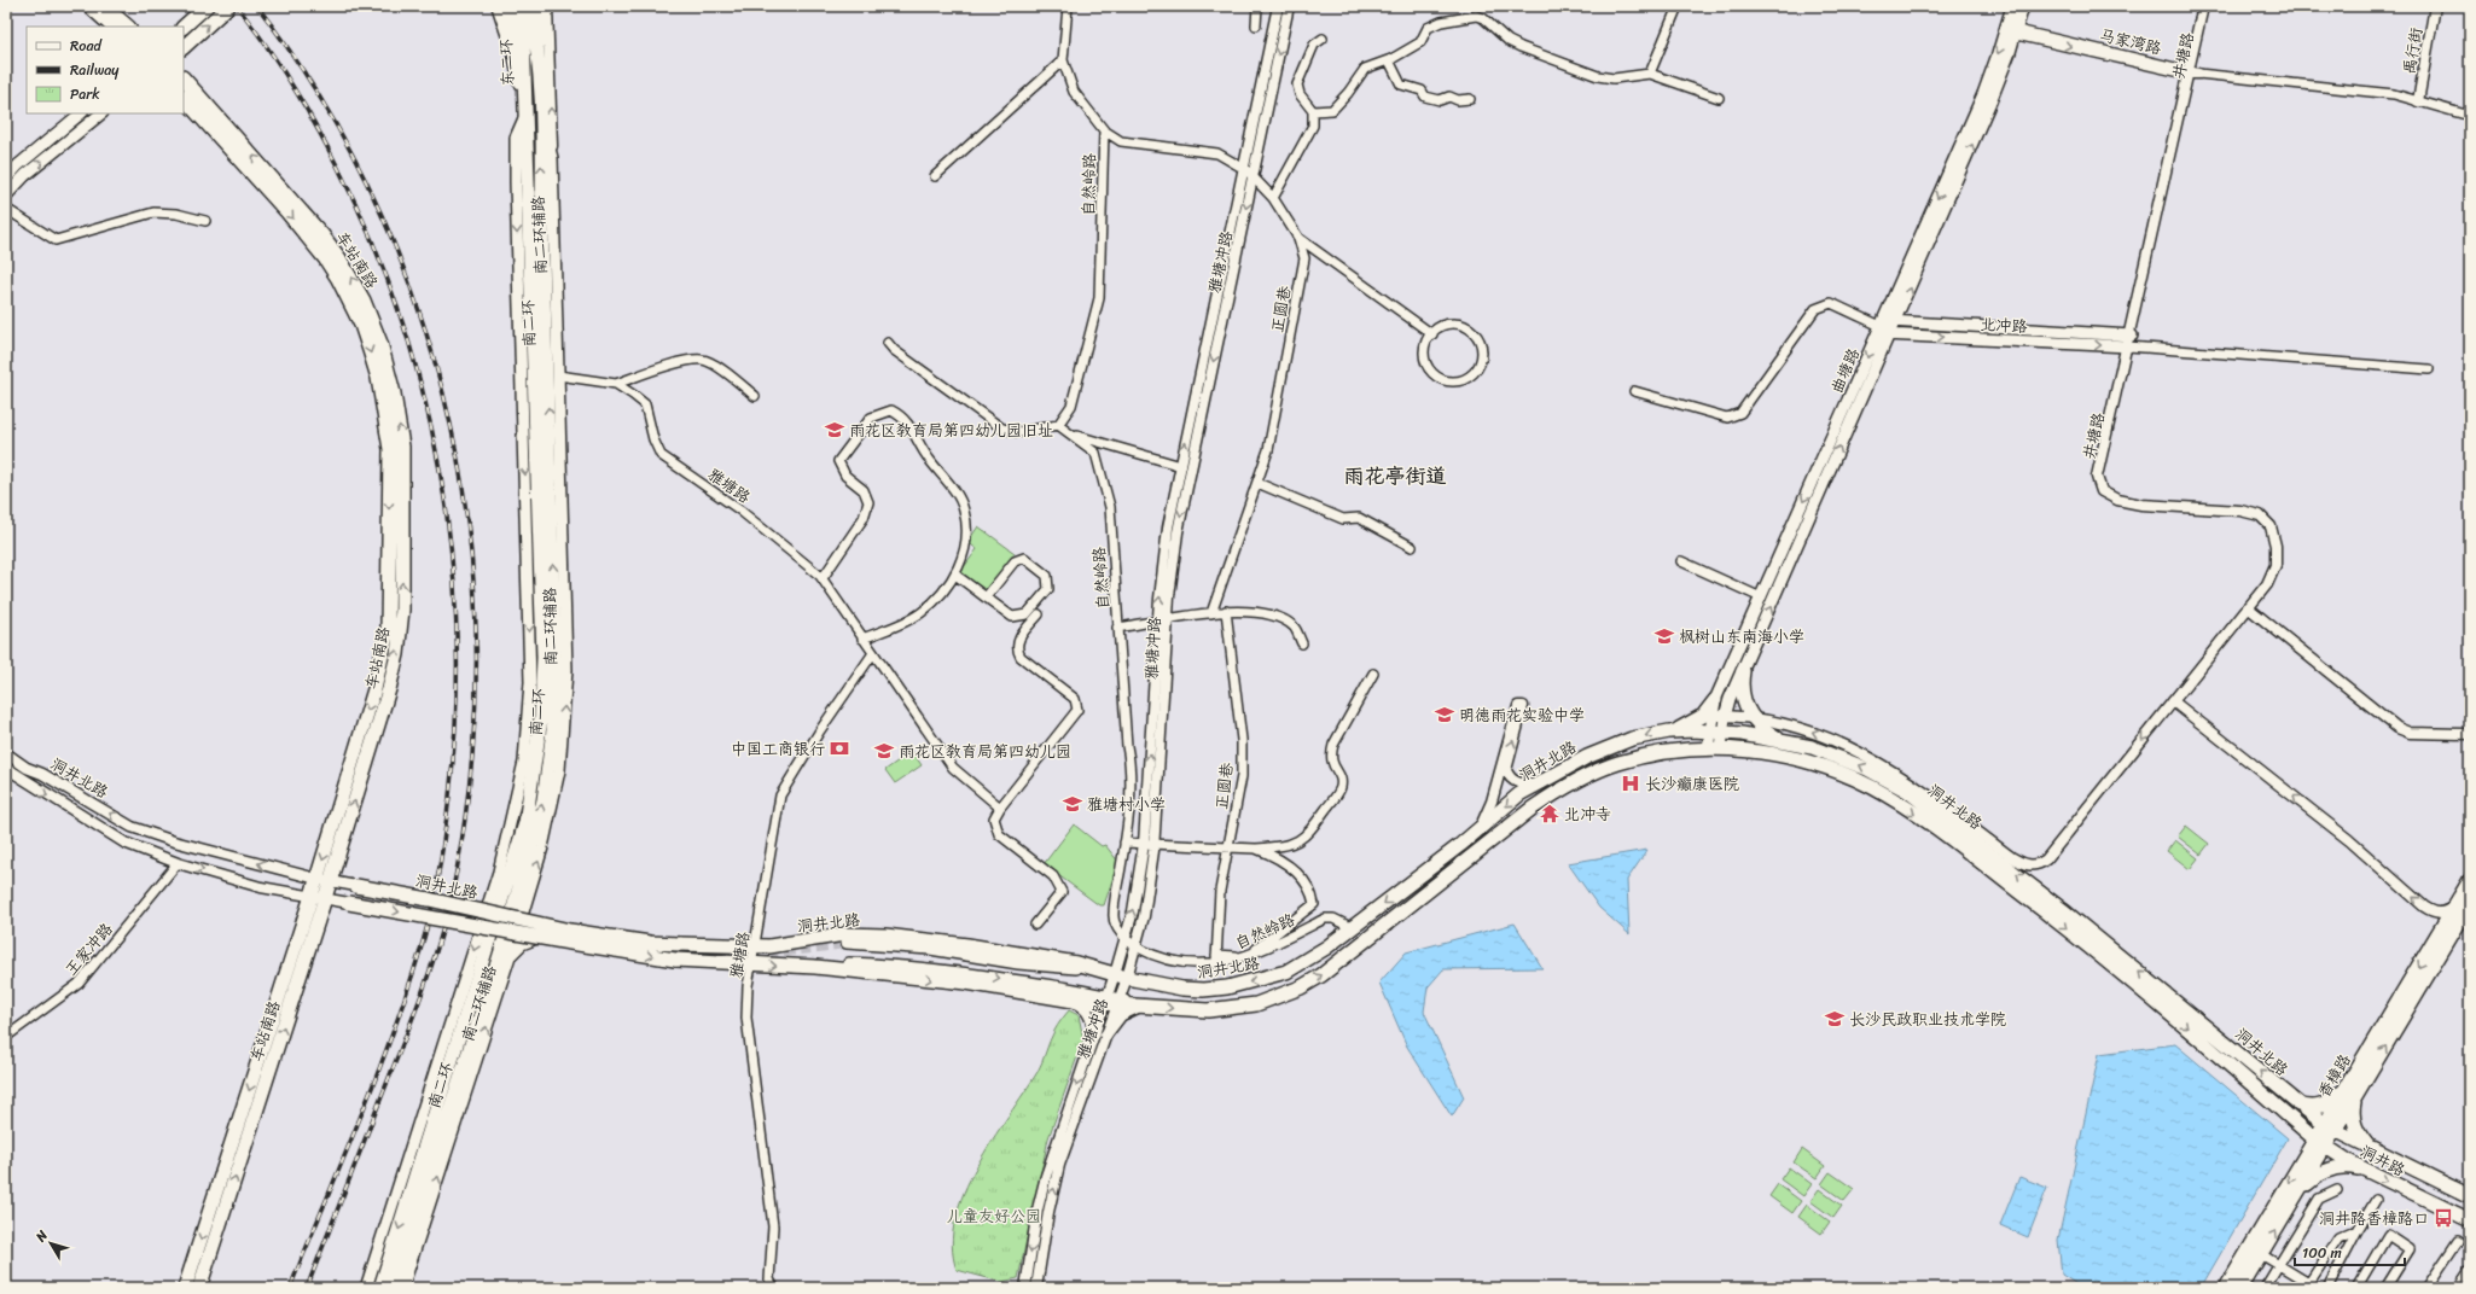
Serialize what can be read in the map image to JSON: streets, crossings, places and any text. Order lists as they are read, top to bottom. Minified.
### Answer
{"streets":{"main road":["东二环","南二环辅路","车站南路","南二环","北冲路","曲塘路","洞井北路","香樟路","洞井路"],"street":["马家湾路","禹行街","井塘路","自然岭路","雅塘冲路","正圆巷","雅塘路","王家冲路"]},"crossings":[["马家湾路","井塘路"],["马家湾路","曲塘路"],["井塘路","北冲路"],["井塘路","曲塘路"],["东二环","南二环辅路"],["东二环","南二环"],["自然岭路","雅塘冲路"],["自然岭路","正圆巷"],["自然岭路","洞井北路"],["南二环辅路","南二环"],["南二环辅路","雅塘路"],["车站南路","洞井北路"],["雅塘冲路","正圆巷"],["雅塘冲路","洞井北路"],["北冲路","曲塘路"],["曲塘路","洞井北路"],["雅塘路","洞井北路"],["洞井北路","王家冲路"],["洞井北路","洞井路"],["香樟路","洞井路"]],"districts":["雨花亭街道"],"parks":["儿童友好公园"],"places":{"school or university":["雨花区教育局第四幼儿园旧址","枫树山东南海小学","明德雨花实验中学","雨花区教育局第四幼儿园","雅塘村小学","长沙民政职业技术学院"],"bank":["中国工商银行"],"hospital":["长沙癫康医院"],"temple":["北冲寺"],"bus stop":["洞井路香樟路口"]},"legend":["Road","Railway","Park"],"scale_bar":"100 m","north":"top left"}
